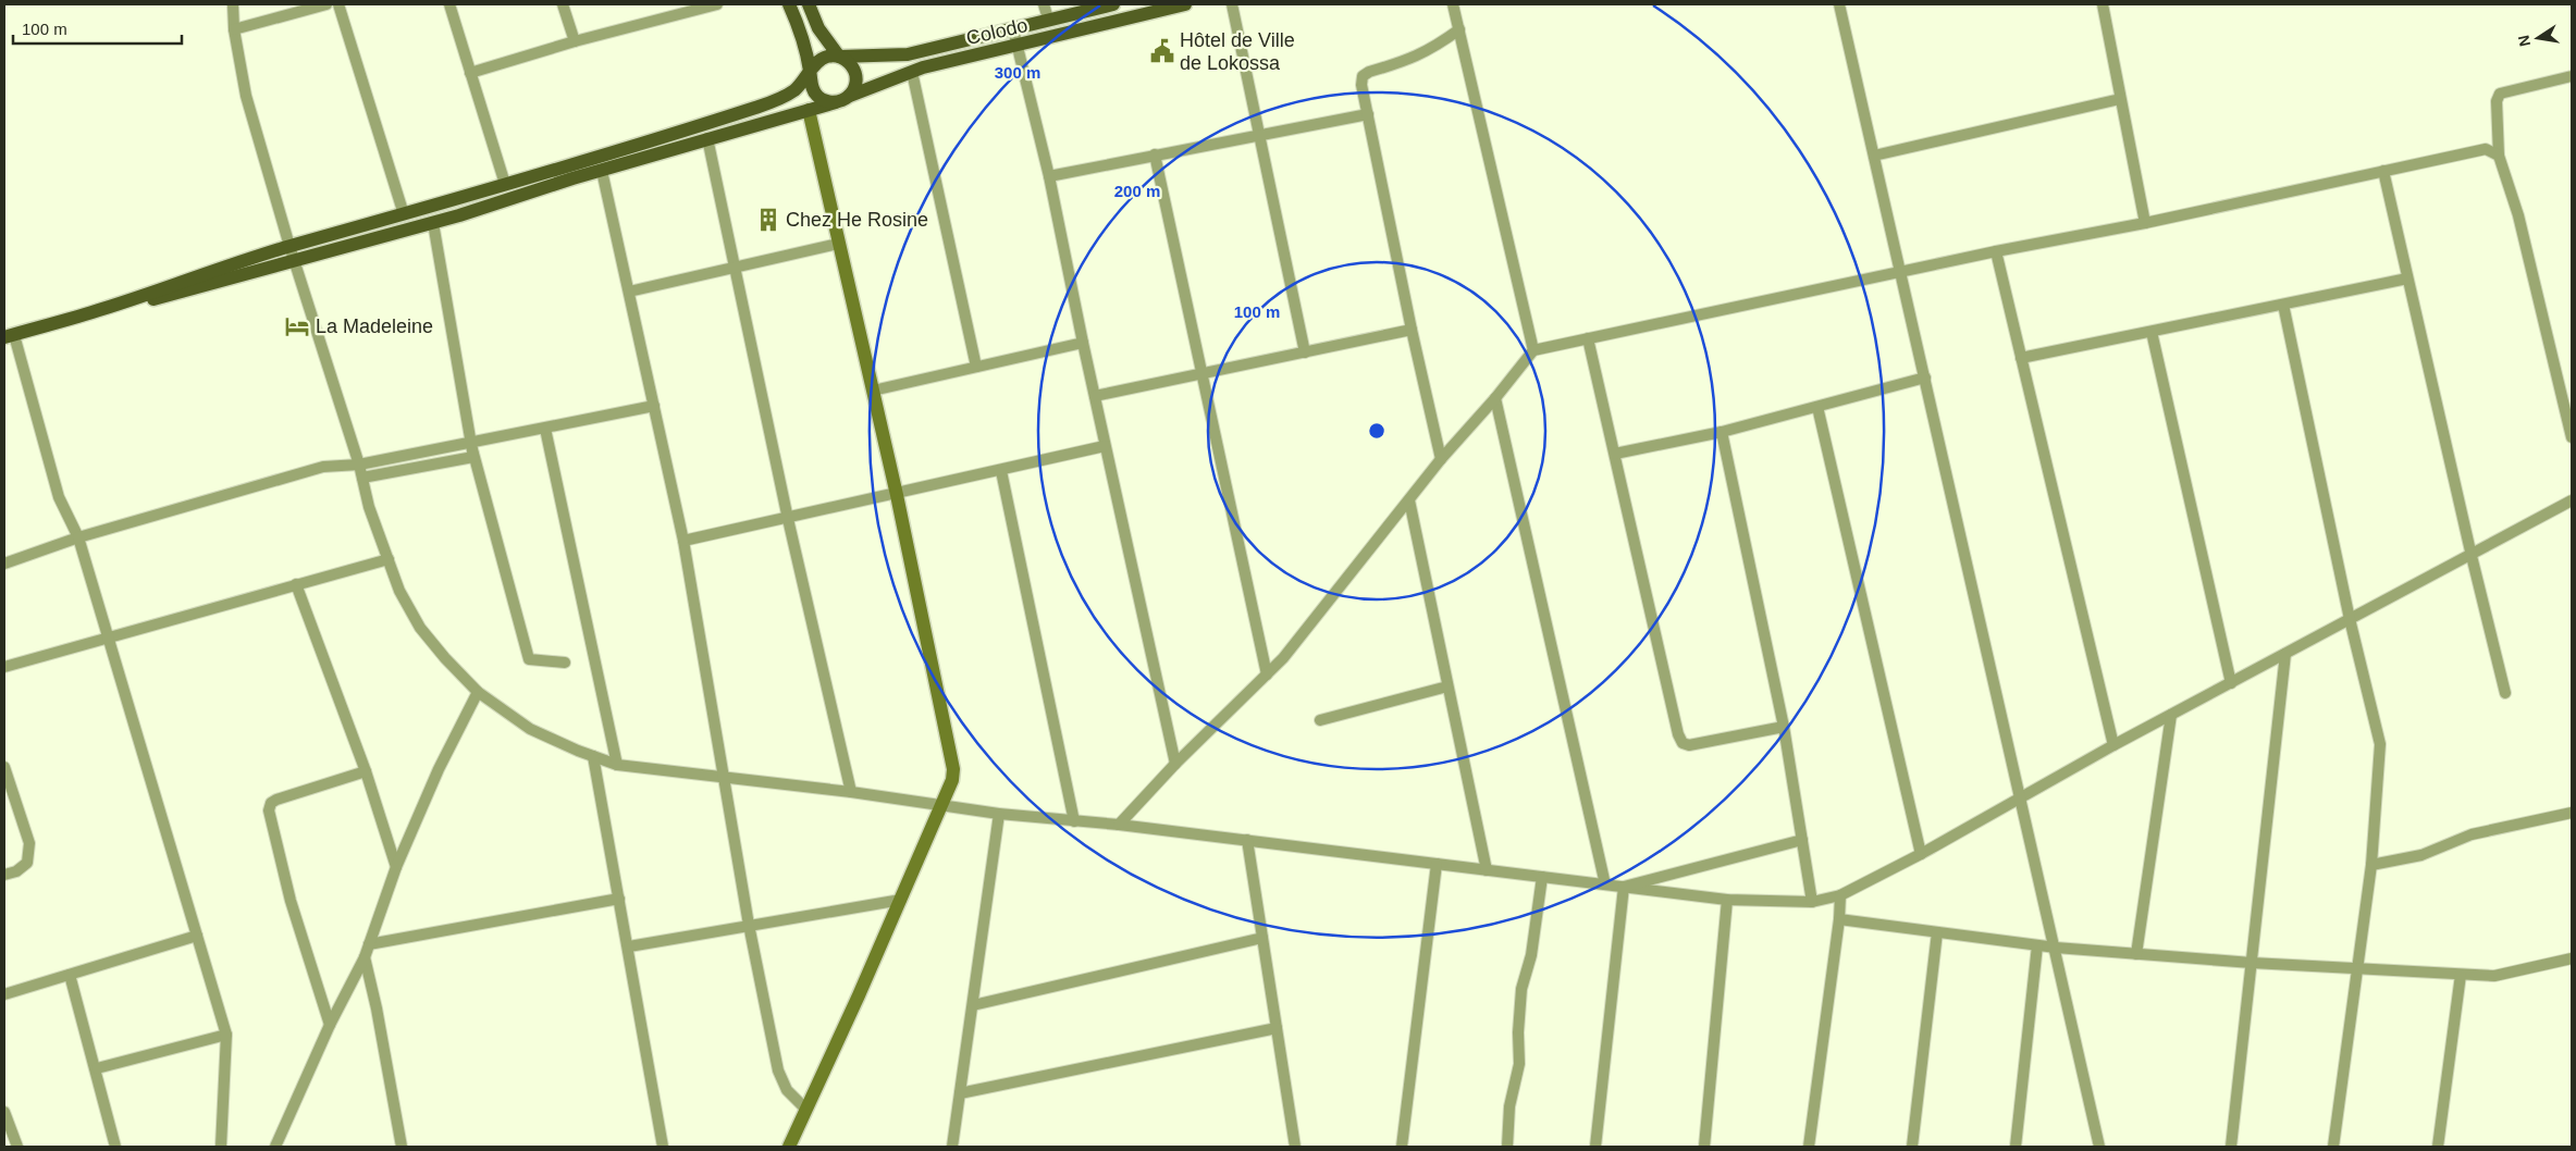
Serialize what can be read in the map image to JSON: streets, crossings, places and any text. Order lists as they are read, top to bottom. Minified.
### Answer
{"streets":{"main road":["Colodo"]},"places":{"public building":["Hôtel de Ville de Lokossa"],"building":["Chez He Rosine"],"hotel":["La Madeleine"]},"scale_bar":"100 m","north":"left","rings":["300 m","200 m","100 m"]}
